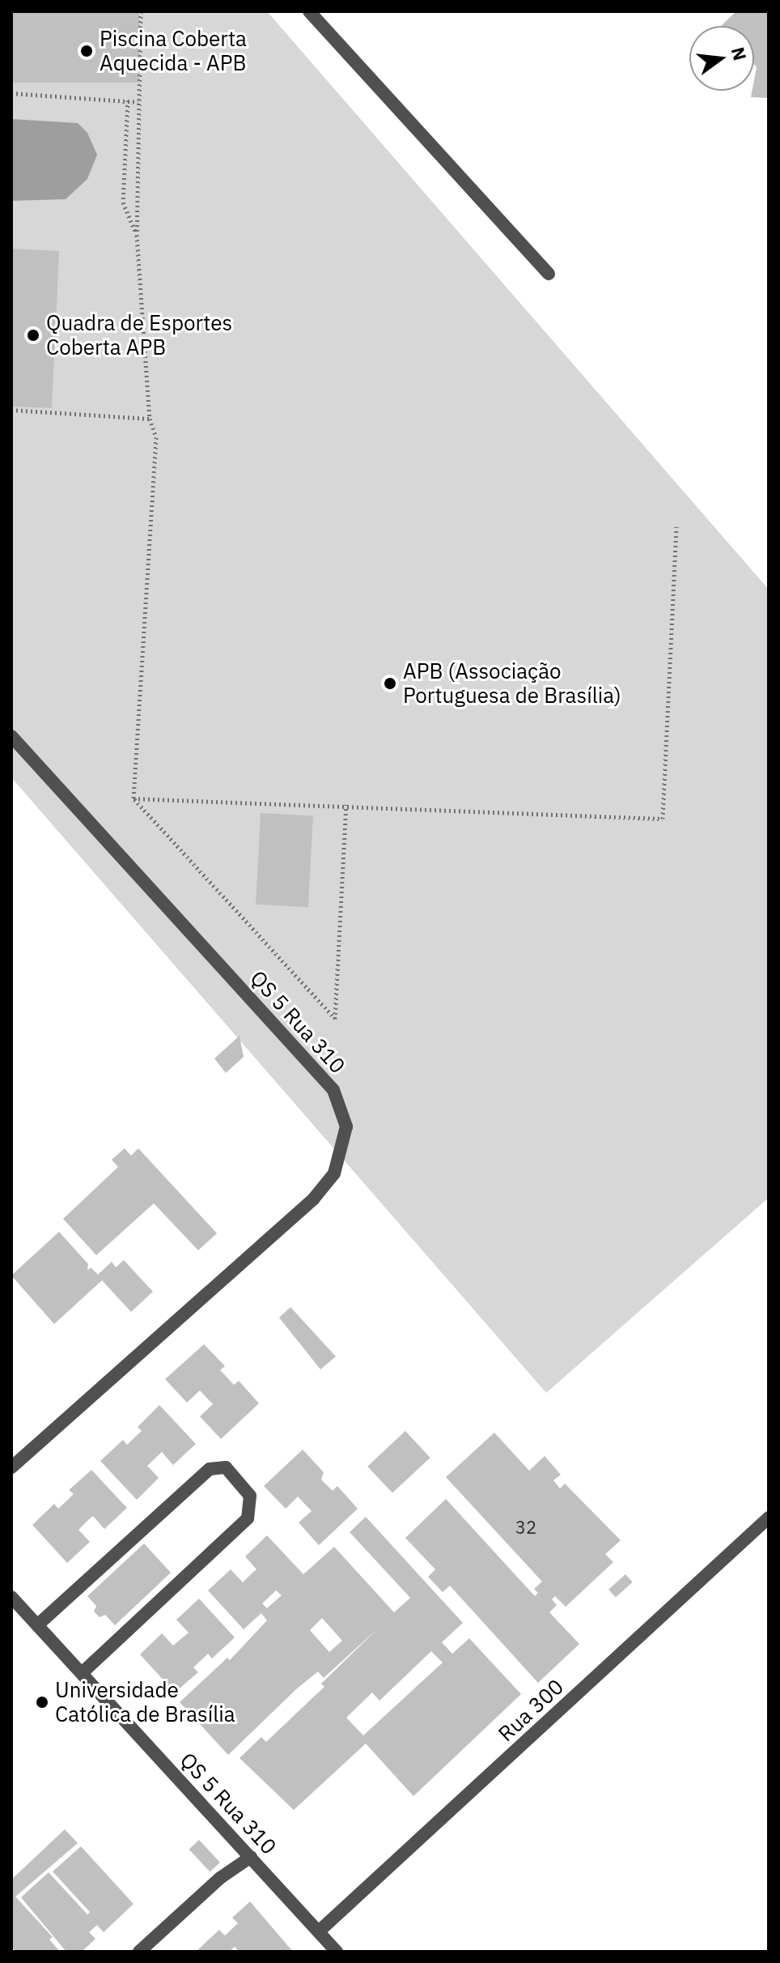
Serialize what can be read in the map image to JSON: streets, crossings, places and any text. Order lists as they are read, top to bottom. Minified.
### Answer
{"streets":{"street":["QS 5 Rua 310","Rua 300"]},"crossings":[["QS 5 Rua 310","Rua 300"]],"places":["Piscina Coberta Aquecida - APB","Quadra de Esportes Coberta APB","APB (Associação Portuguesa de Brasília)","Universidade Católica de Brasília"],"house_numbers":["32"],"north":"right"}
